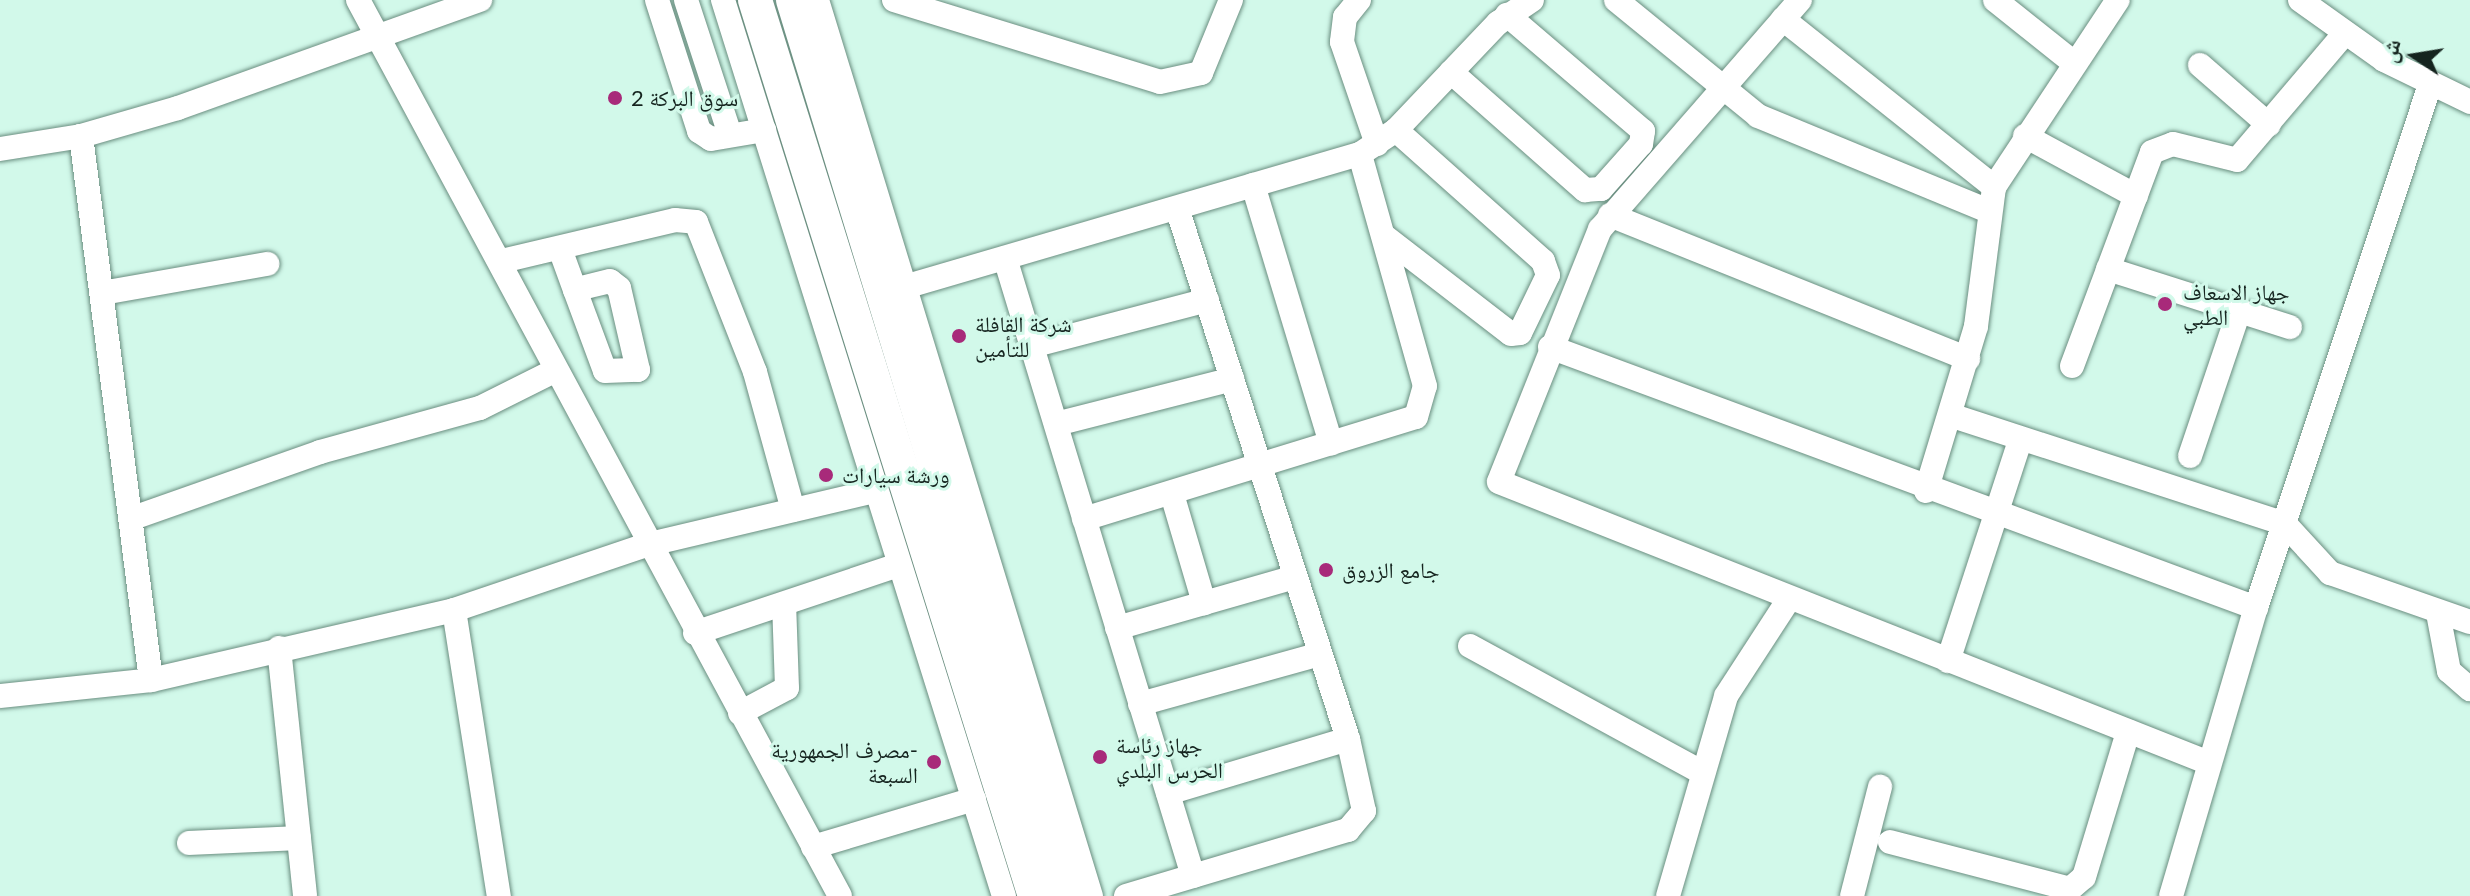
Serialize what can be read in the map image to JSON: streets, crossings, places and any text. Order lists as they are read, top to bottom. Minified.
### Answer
{"places":["سوق البركة 2","جهاز الاسعاف الطبي","شركة القافلة للتأمين","ورشة سيارات","جامع الزروق","جهاز رئاسة الحرس البلدي","مصرف الجمهورية- السبعة"],"north":"left"}
